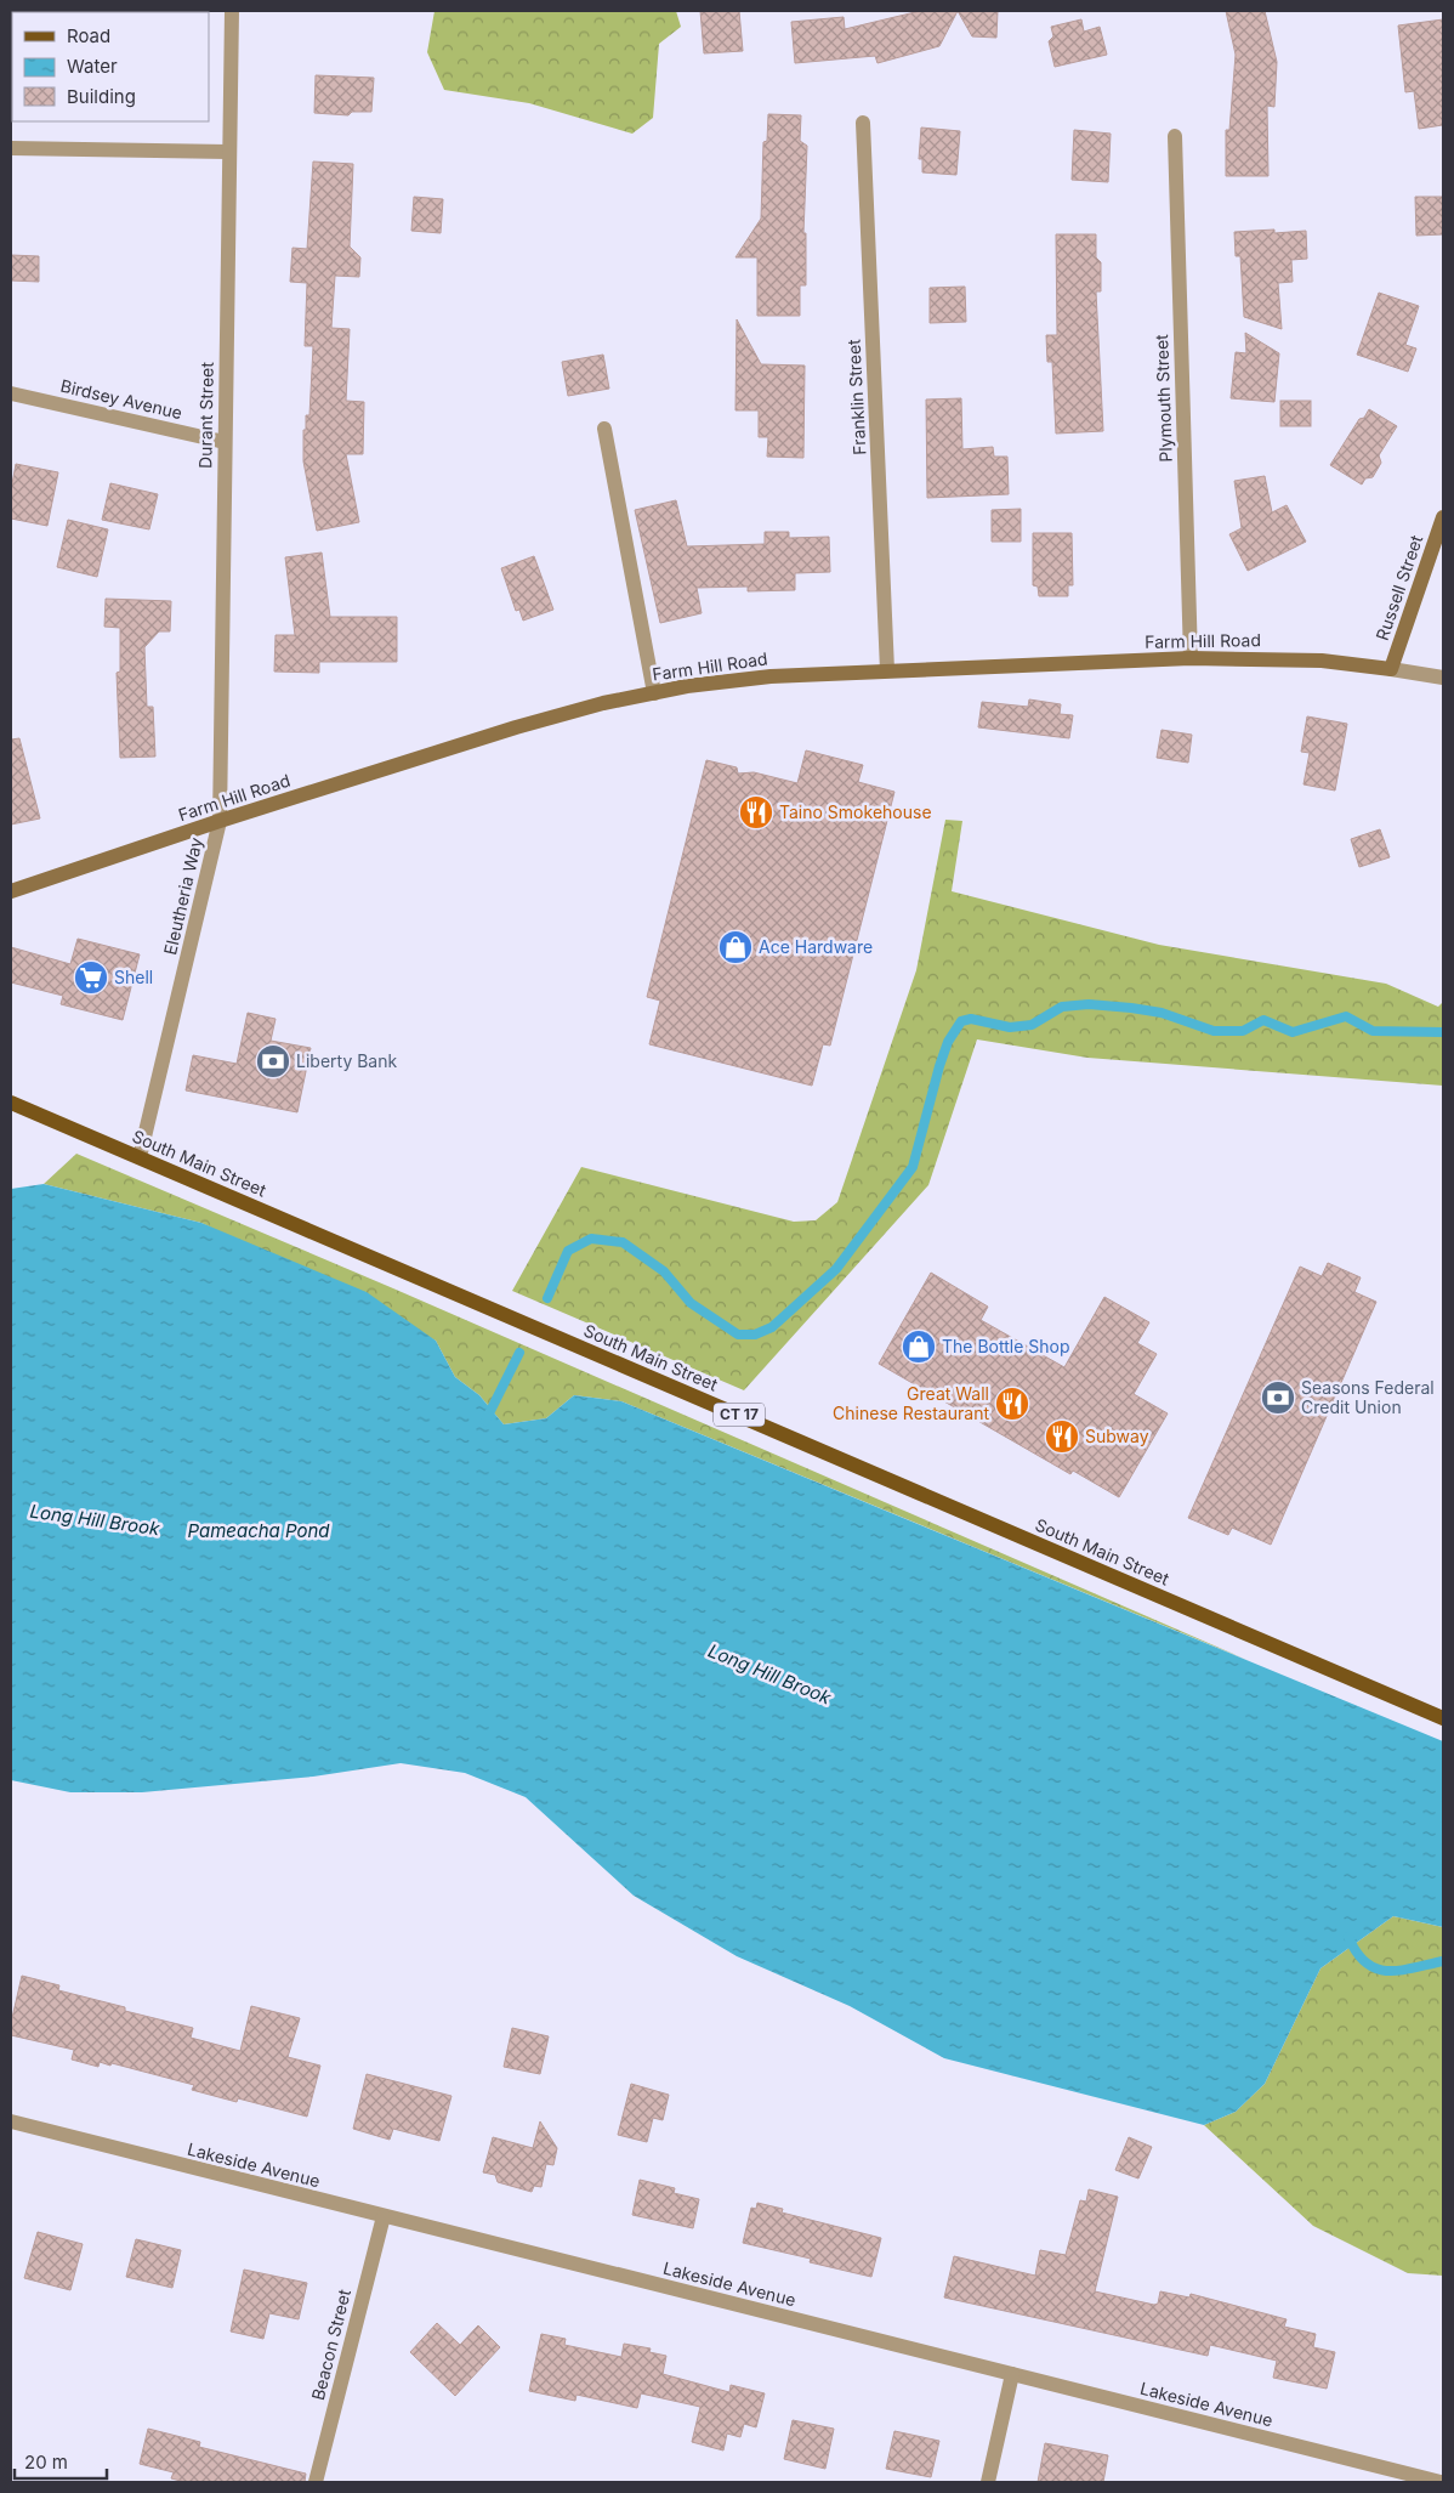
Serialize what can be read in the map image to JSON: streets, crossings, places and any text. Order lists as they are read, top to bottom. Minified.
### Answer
{"streets":{"main road":["Russell Street","Farm Hill Road","South Main Street","CT 17"],"street":["Franklin Street","Plymouth Street","Birdsey Avenue","Durant Street","Eleutheria Way","Lakeside Avenue","Beacon Street"]},"crossings":[["Franklin Street","Farm Hill Road"],["Plymouth Street","Farm Hill Road"],["Birdsey Avenue","Durant Street"],["Durant Street","Farm Hill Road"],["Durant Street","Eleutheria Way"],["Russell Street","Farm Hill Road"],["Farm Hill Road","Eleutheria Way"],["Eleutheria Way","South Main Street"],["Lakeside Avenue","Beacon Street"]],"water":["Long Hill Brook","Pameacha Pond"],"places":{"restaurant":["Taino Smokehouse","Great Wall Chinese Restaurant","Subway"],"shop":["Ace Hardware","The Bottle Shop"],"supermarket":["Shell"],"bank":["Liberty Bank","Seasons Federal Credit Union"]},"legend":["Road","Water","Building"],"scale_bar":"20 m"}
